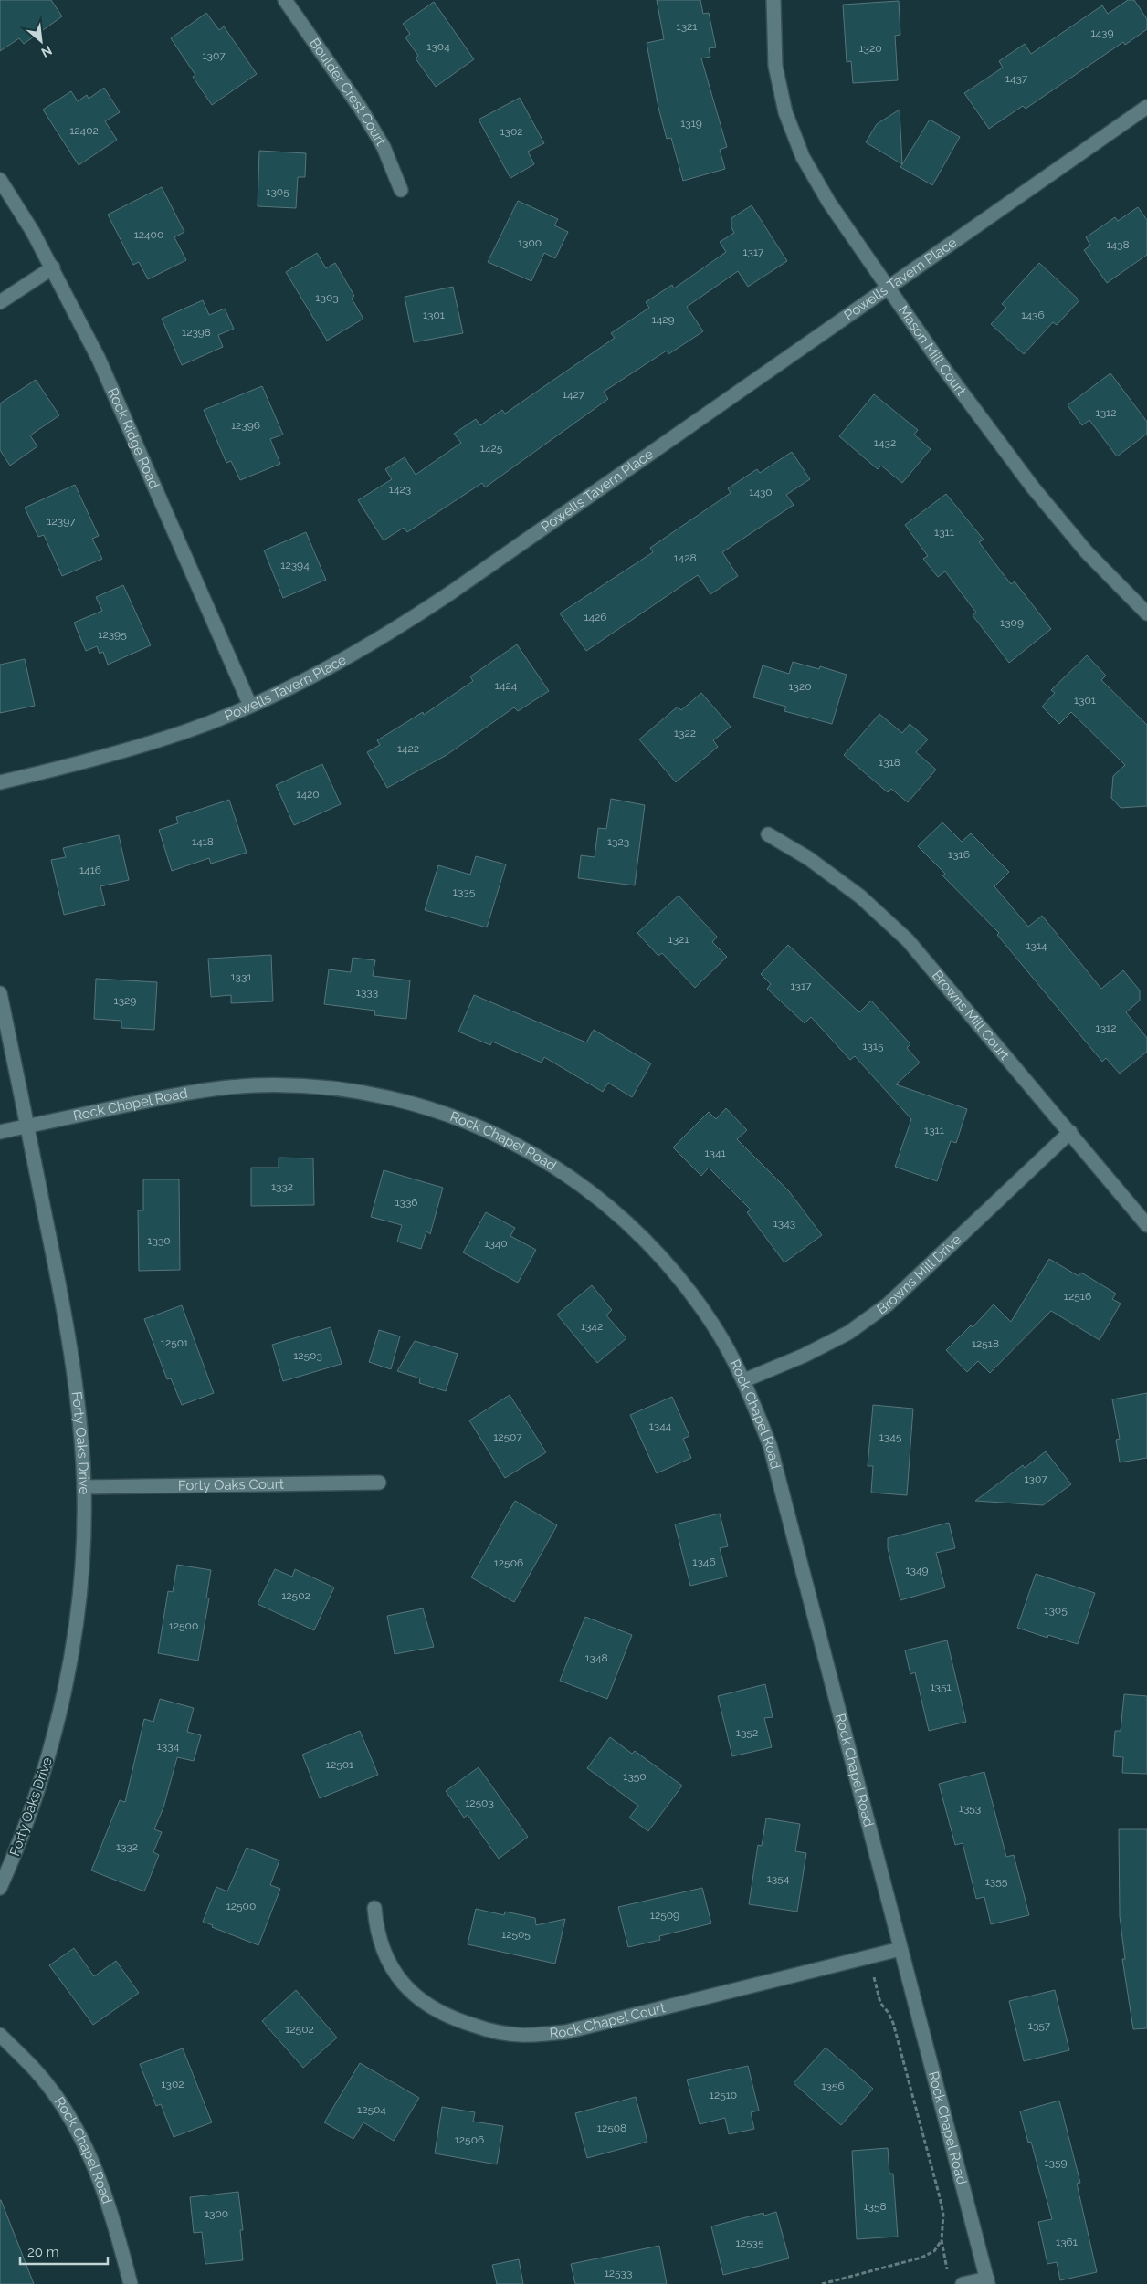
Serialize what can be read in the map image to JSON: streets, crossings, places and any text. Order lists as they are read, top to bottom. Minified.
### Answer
{"streets":{"street":["Boulder Crest Court","Powells Tavern Place","Mason Mill Court","Rock Ridge Road","Browns Mill Court","Rock Chapel Road","Browns Mill Drive","Forty Oaks Drive","Forty Oaks Court","Rock Chapel Court"]},"crossings":[["Powells Tavern Place","Mason Mill Court"],["Powells Tavern Place","Rock Ridge Road"],["Browns Mill Court","Browns Mill Drive"],["Rock Chapel Road","Browns Mill Drive"],["Rock Chapel Road","Forty Oaks Drive"],["Rock Chapel Road","Rock Chapel Court"],["Forty Oaks Drive","Forty Oaks Court"]],"house_numbers":["1321","1439","1304","1320","1307","1437","1319","12402","1302","1305","12400","1300","1438","1317","1303","1301","1436","1429","12398","1427","1312","12396","1432","1425","1423","1430","12397","1311","1428","12394","1426","1309","12395","1424","1320","1301","1322","1422","1318","1420","1418","1323","1316","1416","1335","1321","1314","1331","1317","1333","1329","1312","1315","1311","1341","1332","1336","1343","1330","1340","12516","1342","12501","12518","12503","1344","12507","1345","1307","1346","12506","1349","12502","1305","12500","1348","1351","1352","1334","12501","1350","12503","1353","1332","1354","1355","12500","12509","12505","1357","12502","1302","1356","12510","12504","12508","12506","1359","1358","1300","1361","12535","12533"],"scale_bar":"20 m","north":"bottom right"}
